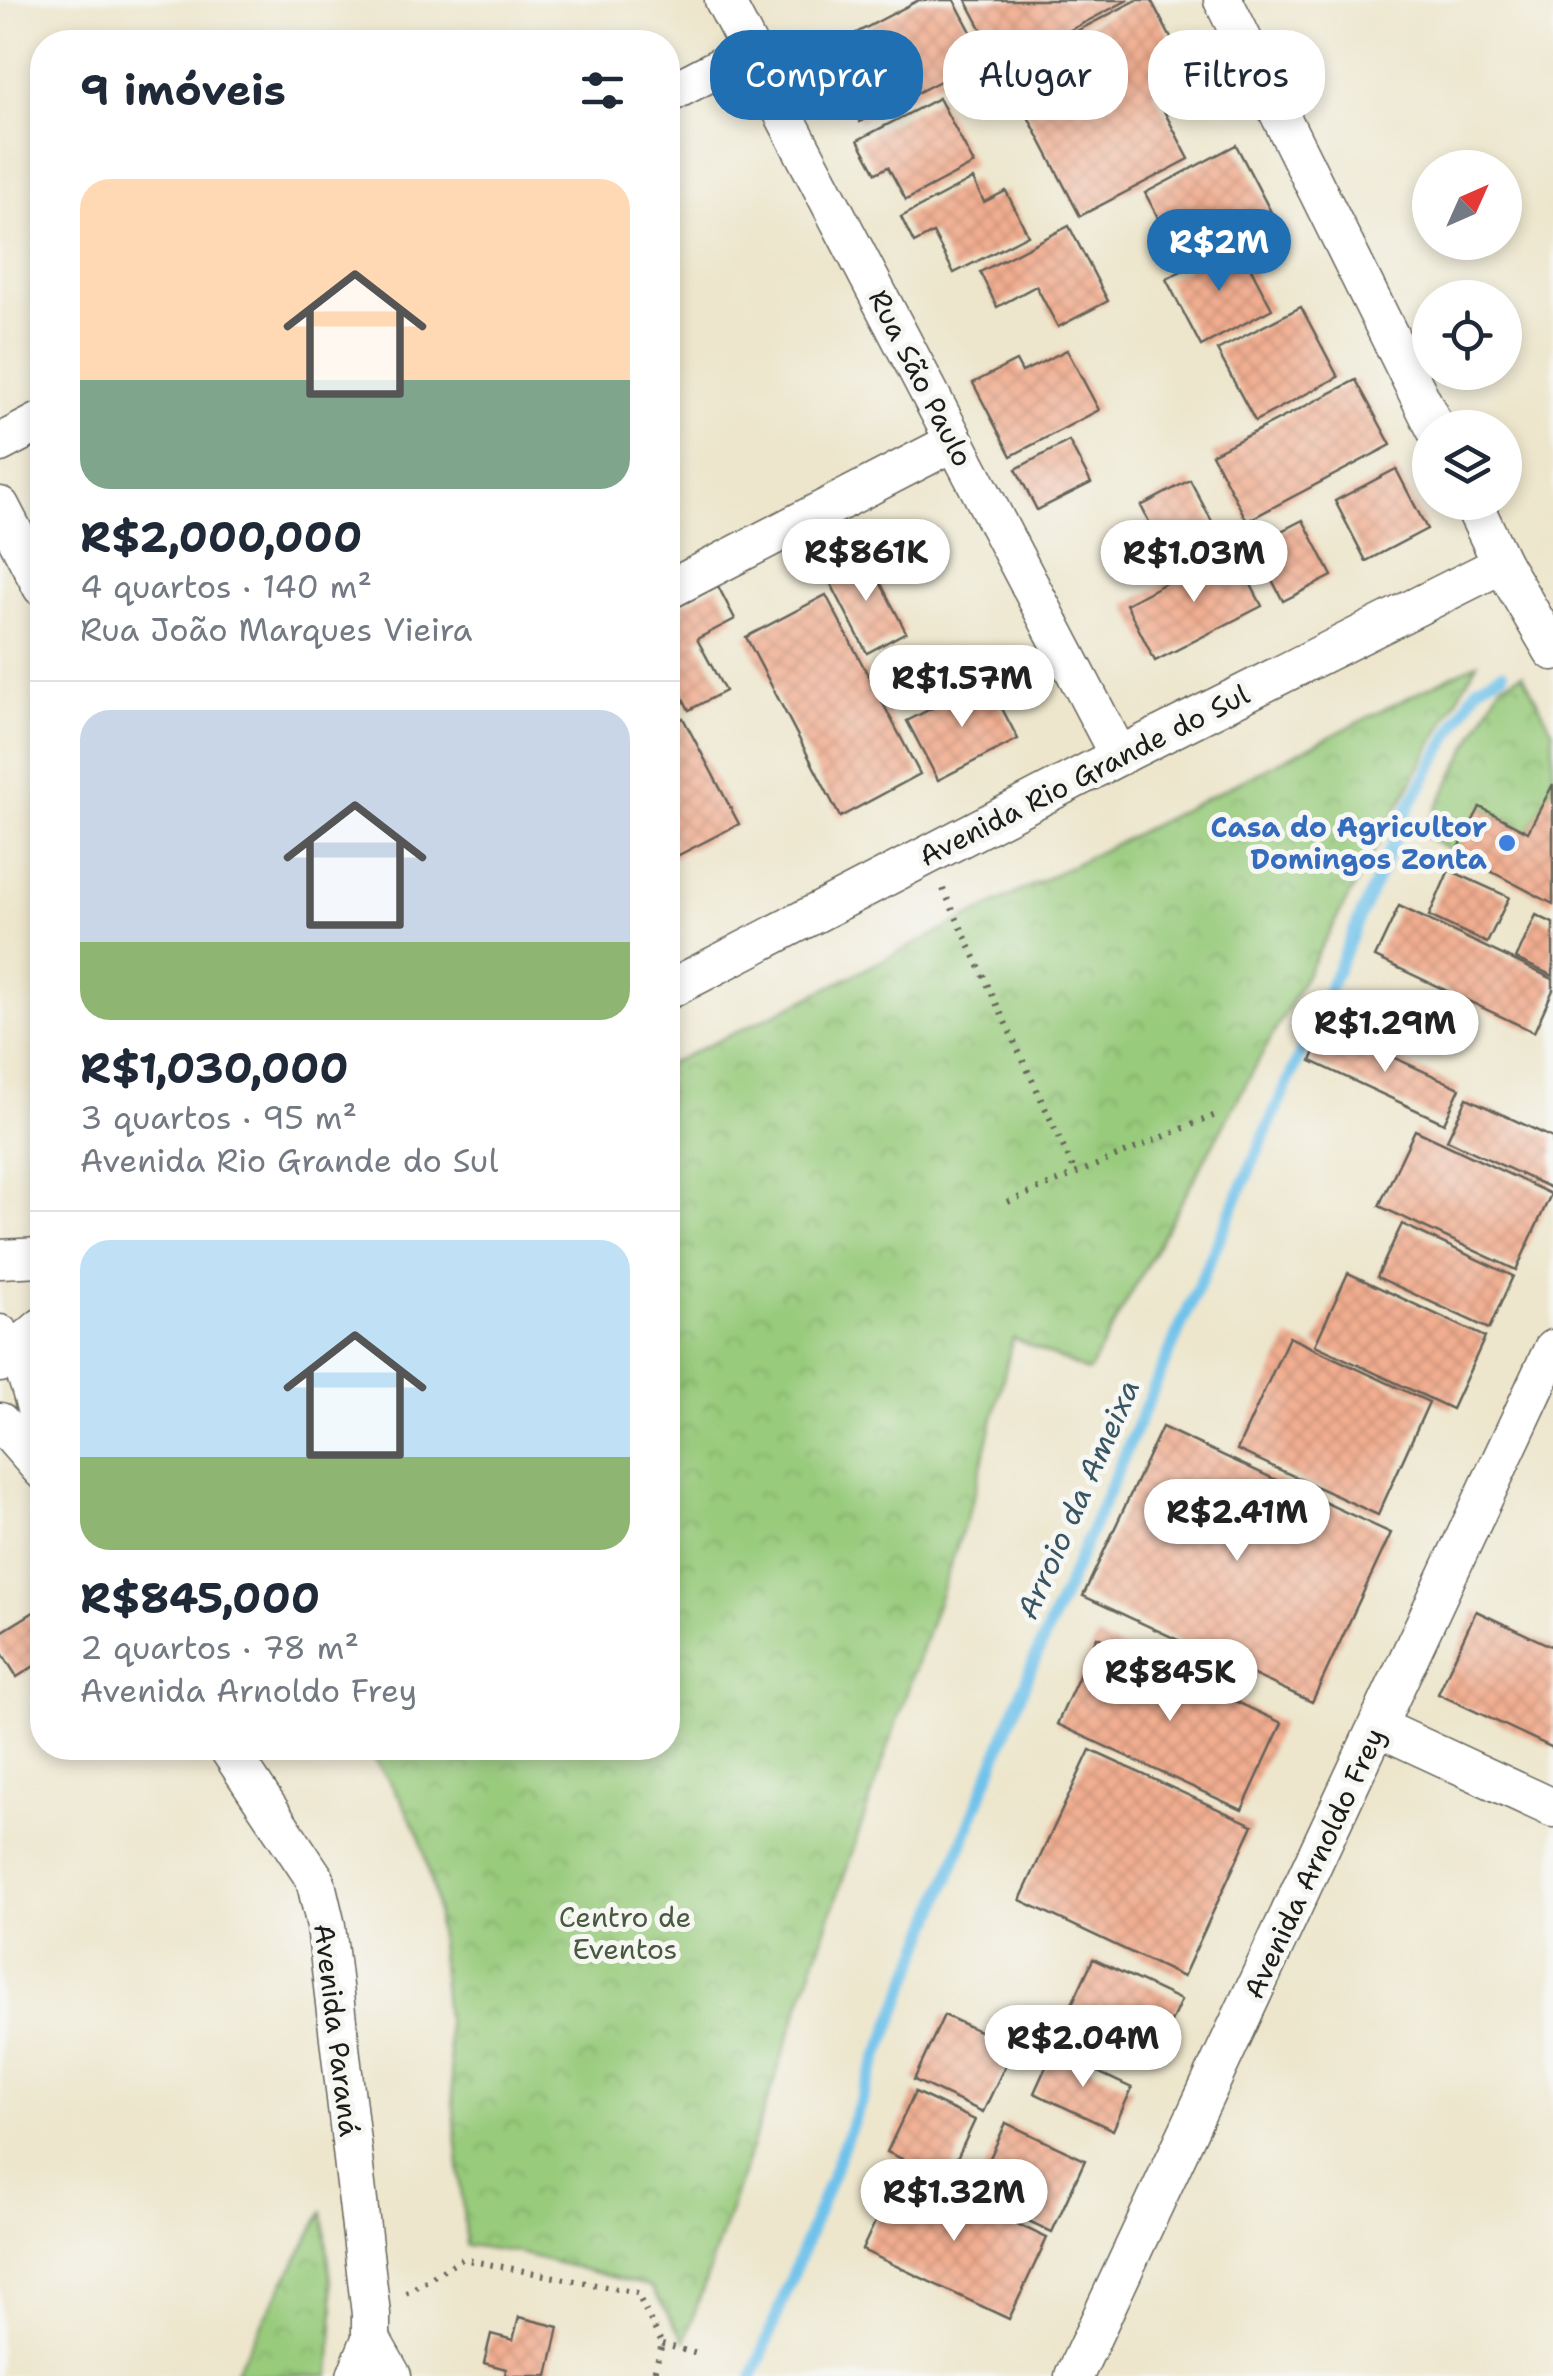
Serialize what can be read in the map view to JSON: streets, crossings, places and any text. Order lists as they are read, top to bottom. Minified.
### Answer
{"streets":{"street":["Rua São Paulo","Avenida Rio Grande do Sul","Avenida Arnoldo Frey","Avenida Paraná"]},"crossings":[["Rua São Paulo","Avenida Rio Grande do Sul"]],"water":["Arroio da Ameixa"],"parks":["Centro de Eventos"],"places":["Casa do Agricultor Domingos Zonta"],"north":"top right","page":{"chip":["Comprar","Alugar","Filtros"],"heading":"9 imóveis","list":[{"name":"R$2,000,000","note":"4 quartos · 140 m² · Rua João Marques Vieira"},{"name":"R$1,030,000","note":"3 quartos · 95 m² · Avenida Rio Grande do Sul"},{"name":"R$845,000","note":"2 quartos · 78 m² · Avenida Arnoldo Frey"}],"price":["R$2M","R$861K","R$1.03M","R$1.57M","R$1.29M","R$2.41M","R$845K","R$2.04M","R$1.32M"]}}
